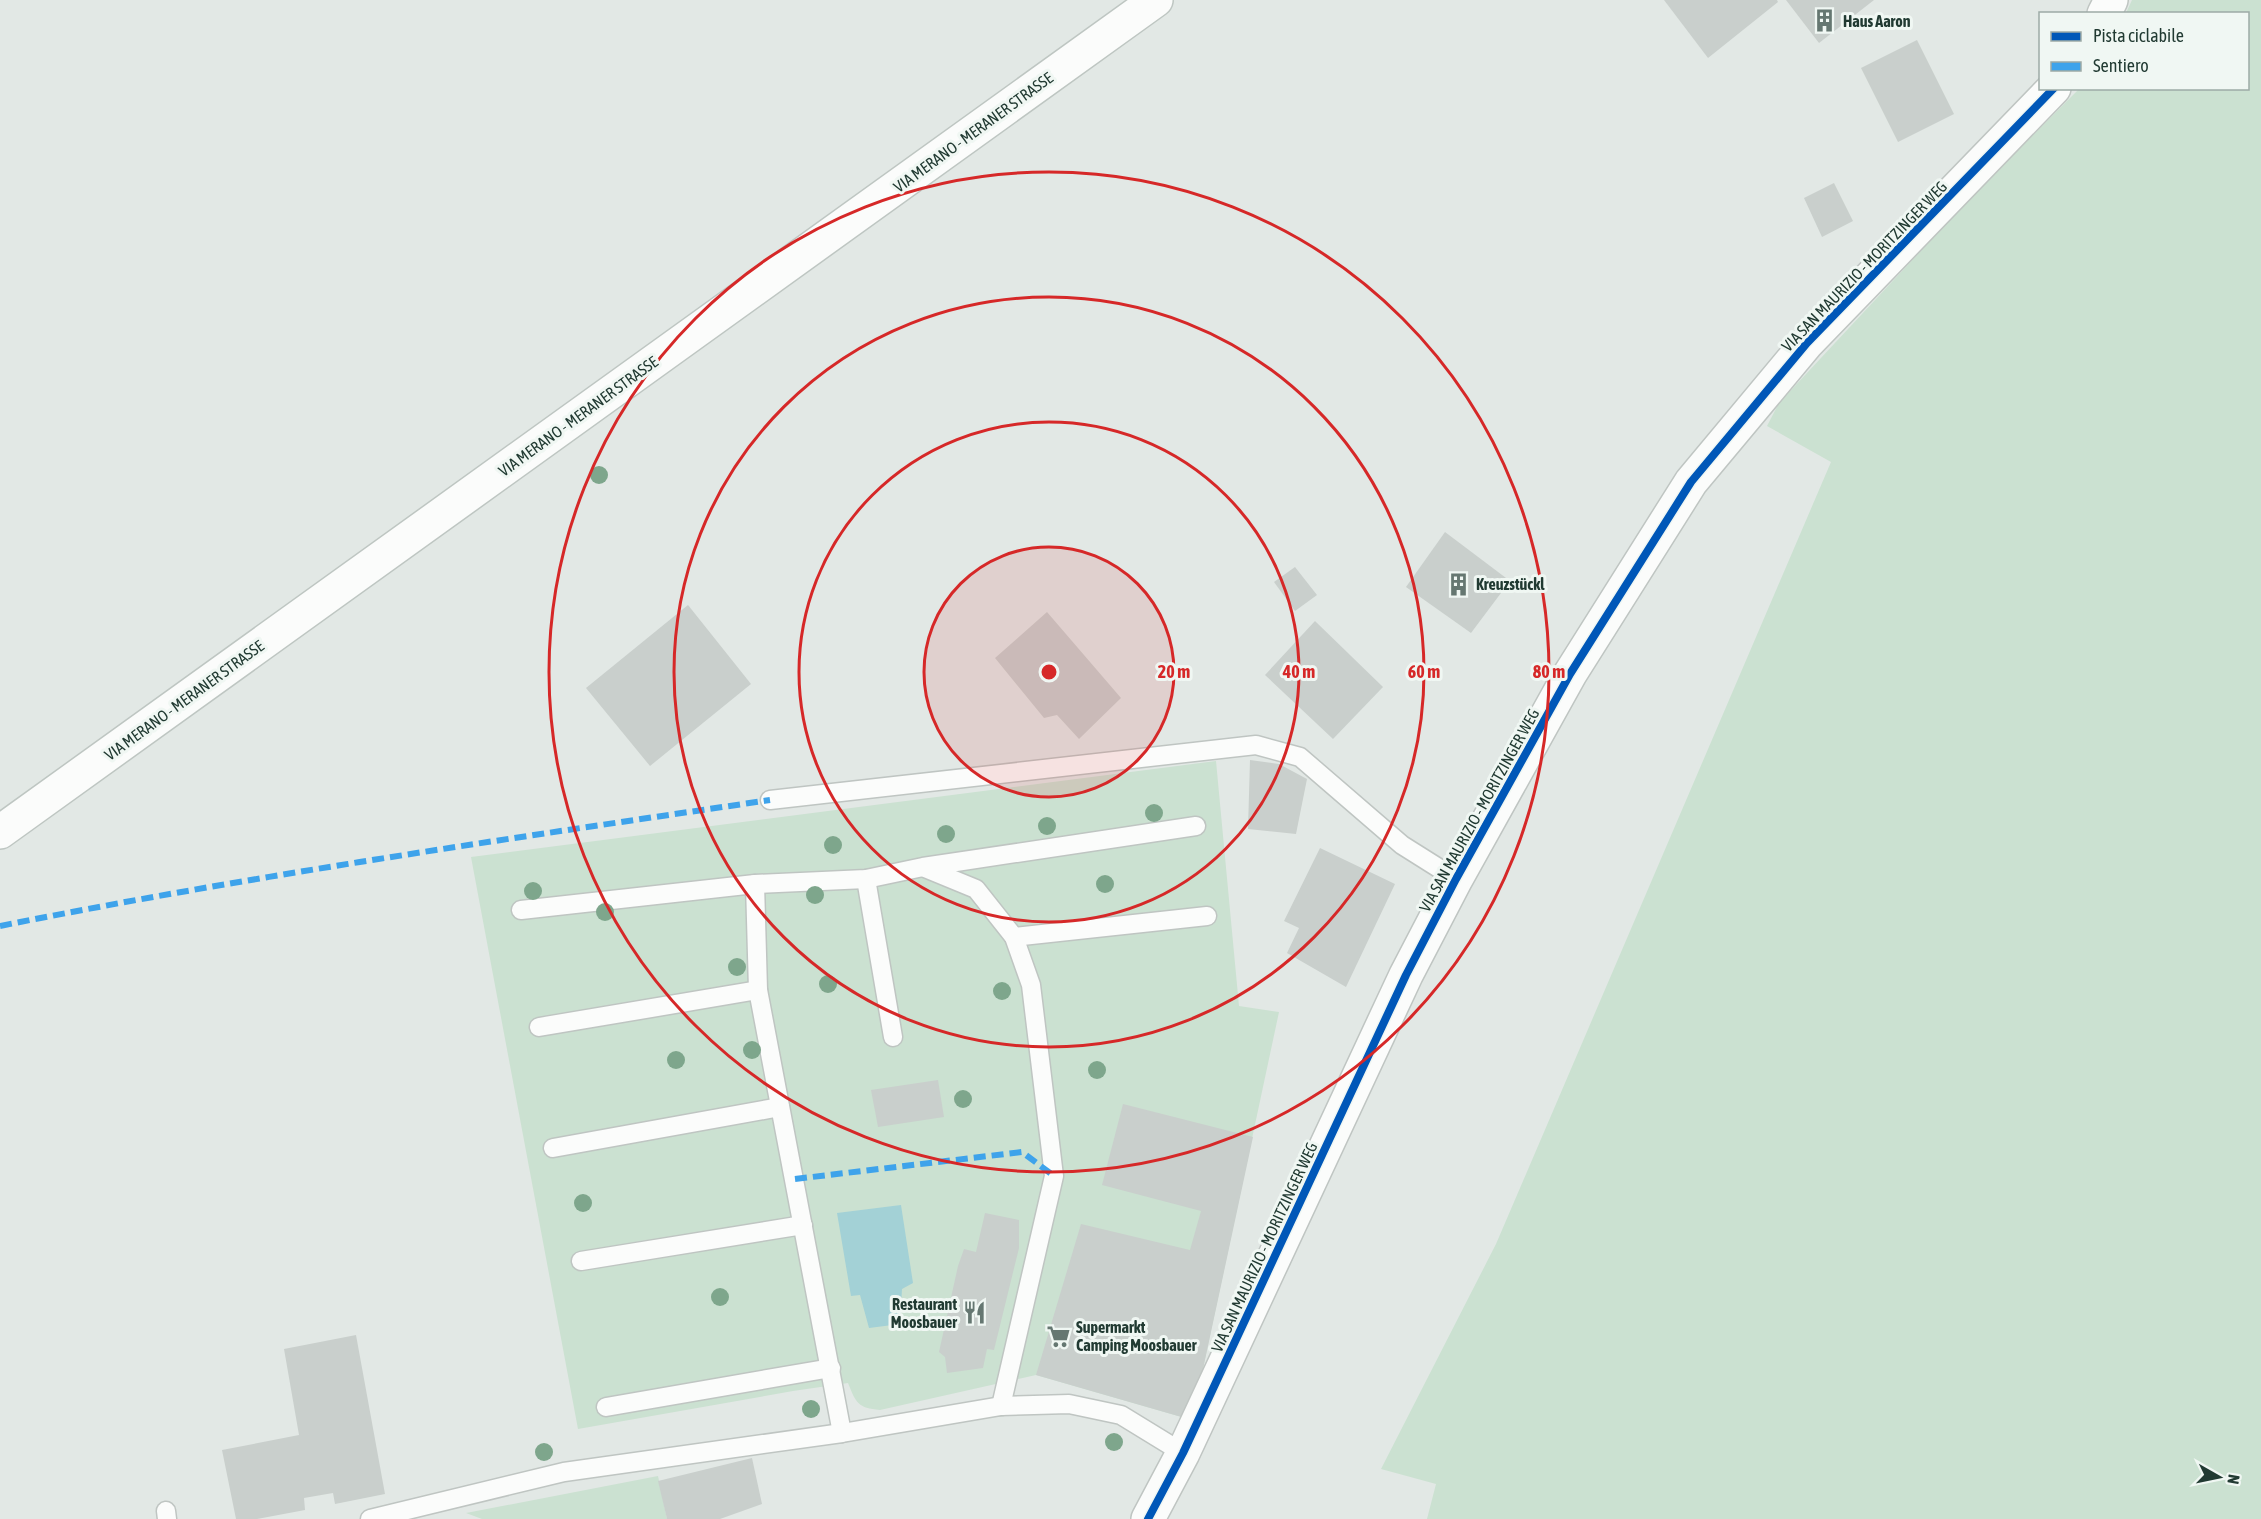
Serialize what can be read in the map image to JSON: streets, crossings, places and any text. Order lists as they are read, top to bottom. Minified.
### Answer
{"streets":{"street":["VIA MERANO - MERANER STRASSE","VIA SAN MAURIZIO - MORITZINGER WEG"]},"places":{"building":["Haus Aaron","Kreuzstückl"],"restaurant":["Restaurant Moosbauer"],"supermarket":["Supermarkt Camping Moosbauer"]},"legend":["Pista ciclabile","Sentiero"],"north":"right","rings":["20 m","40 m","60 m","80 m"]}
